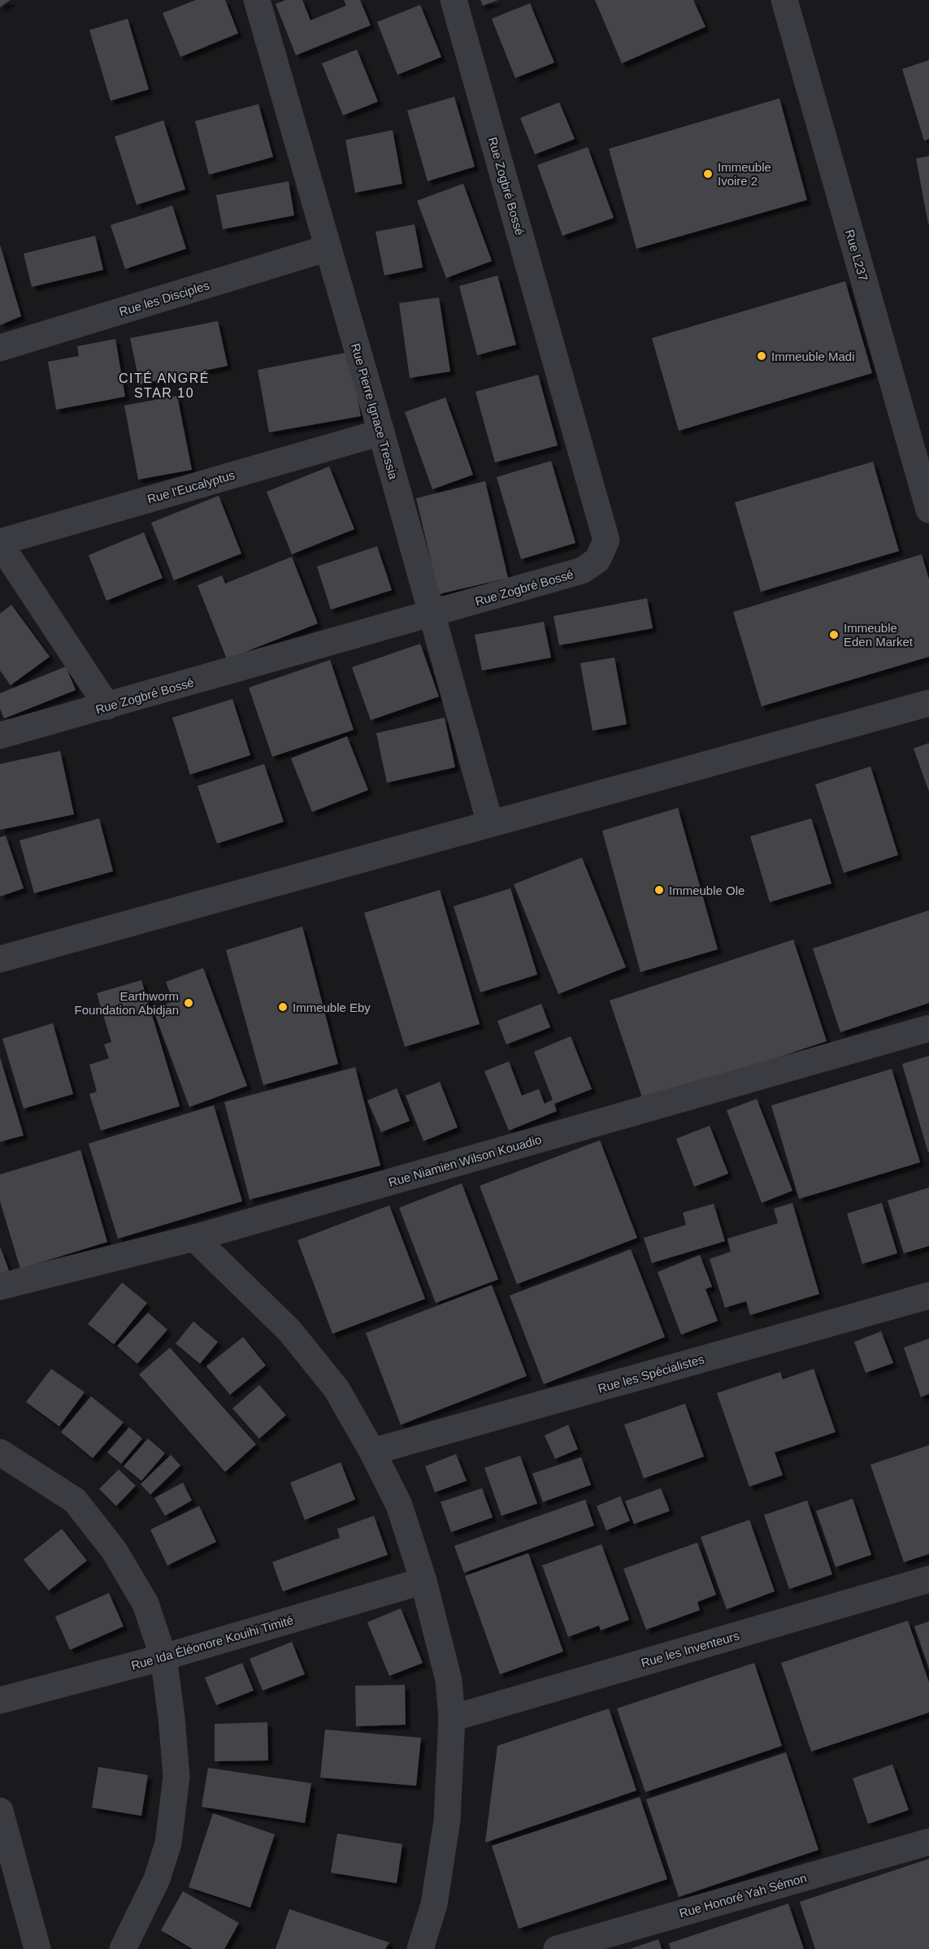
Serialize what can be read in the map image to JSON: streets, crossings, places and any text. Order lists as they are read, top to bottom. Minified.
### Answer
{"streets":{"street":["Rue Zogbré Bossé","Rue L237","Rue les Disciples","Rue Pierre Ignace Tressia","Rue l'Eucalyptus","Rue Niamien Wilson Kouadio","Rue les Spécialistes","Rue Ida Éléonore Kouihi Timité","Rue les Inventeurs","Rue Honoré Yah Sémon"]},"crossings":[["Rue Zogbré Bossé","Rue Pierre Ignace Tressia"],["Rue les Disciples","Rue Pierre Ignace Tressia"],["Rue Pierre Ignace Tressia","Rue l'Eucalyptus"]],"districts":["CITÉ ANGRÉ STAR 10"],"places":["Immeuble Ivoire 2","Immeuble Madi","Immeuble Eden Market","Immeuble Ole","Earthworm Foundation Abidjan","Immeuble Eby"]}
